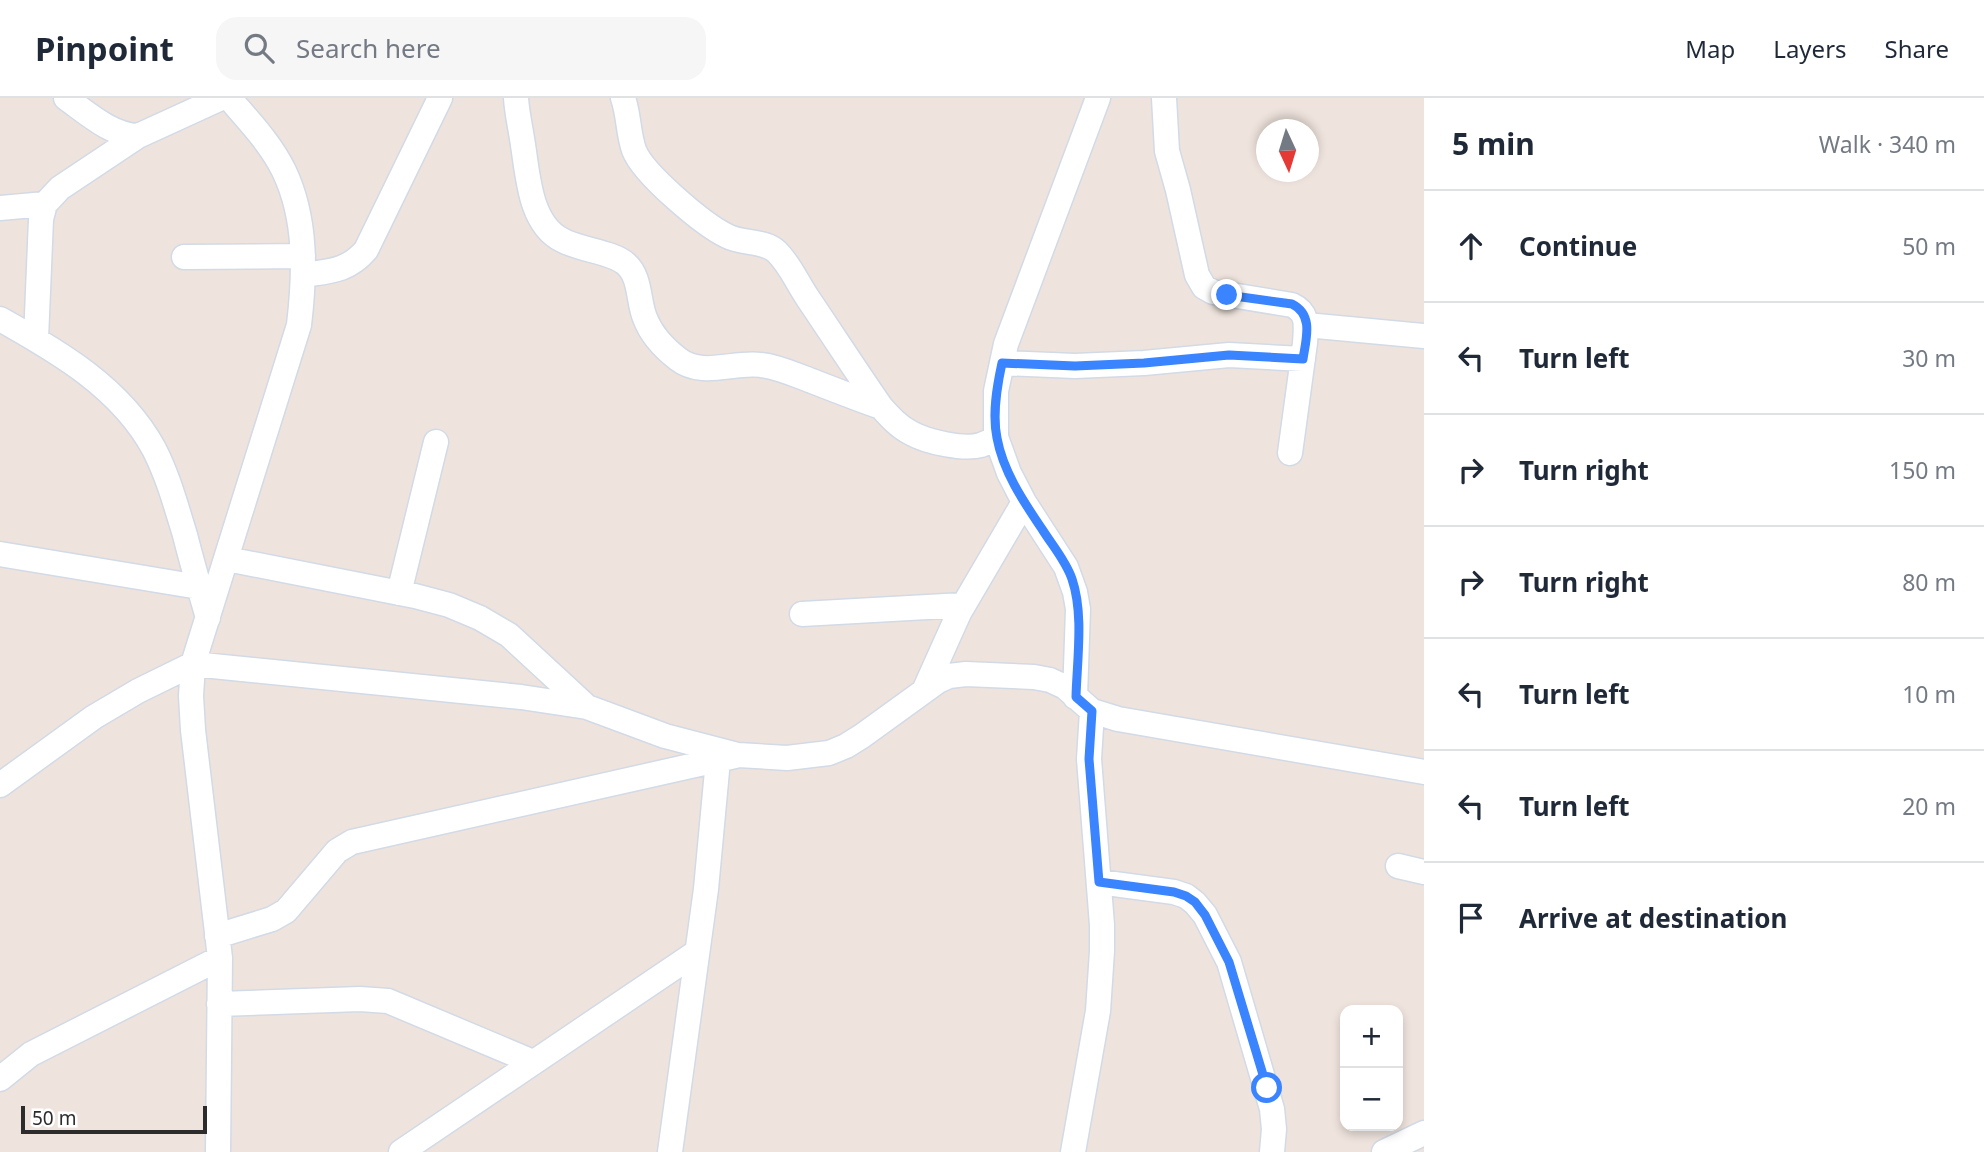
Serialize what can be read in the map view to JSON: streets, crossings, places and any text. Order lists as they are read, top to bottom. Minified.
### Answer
{"scale_bar":"50 m","north":"bottom","page":{"header":"Pinpoint","search":"Search here","nav":["Map","Layers","Share"],"heading":["5 min","Walk · 340 m"],"list":[["Continue","50 m"],["Turn left","30 m"],["Turn right","150 m"],["Turn right","80 m"],["Turn left","10 m"],["Turn left","20 m"],"Arrive at destination"],"map_buttons":["+","−"],"scale":"50 m"}}
